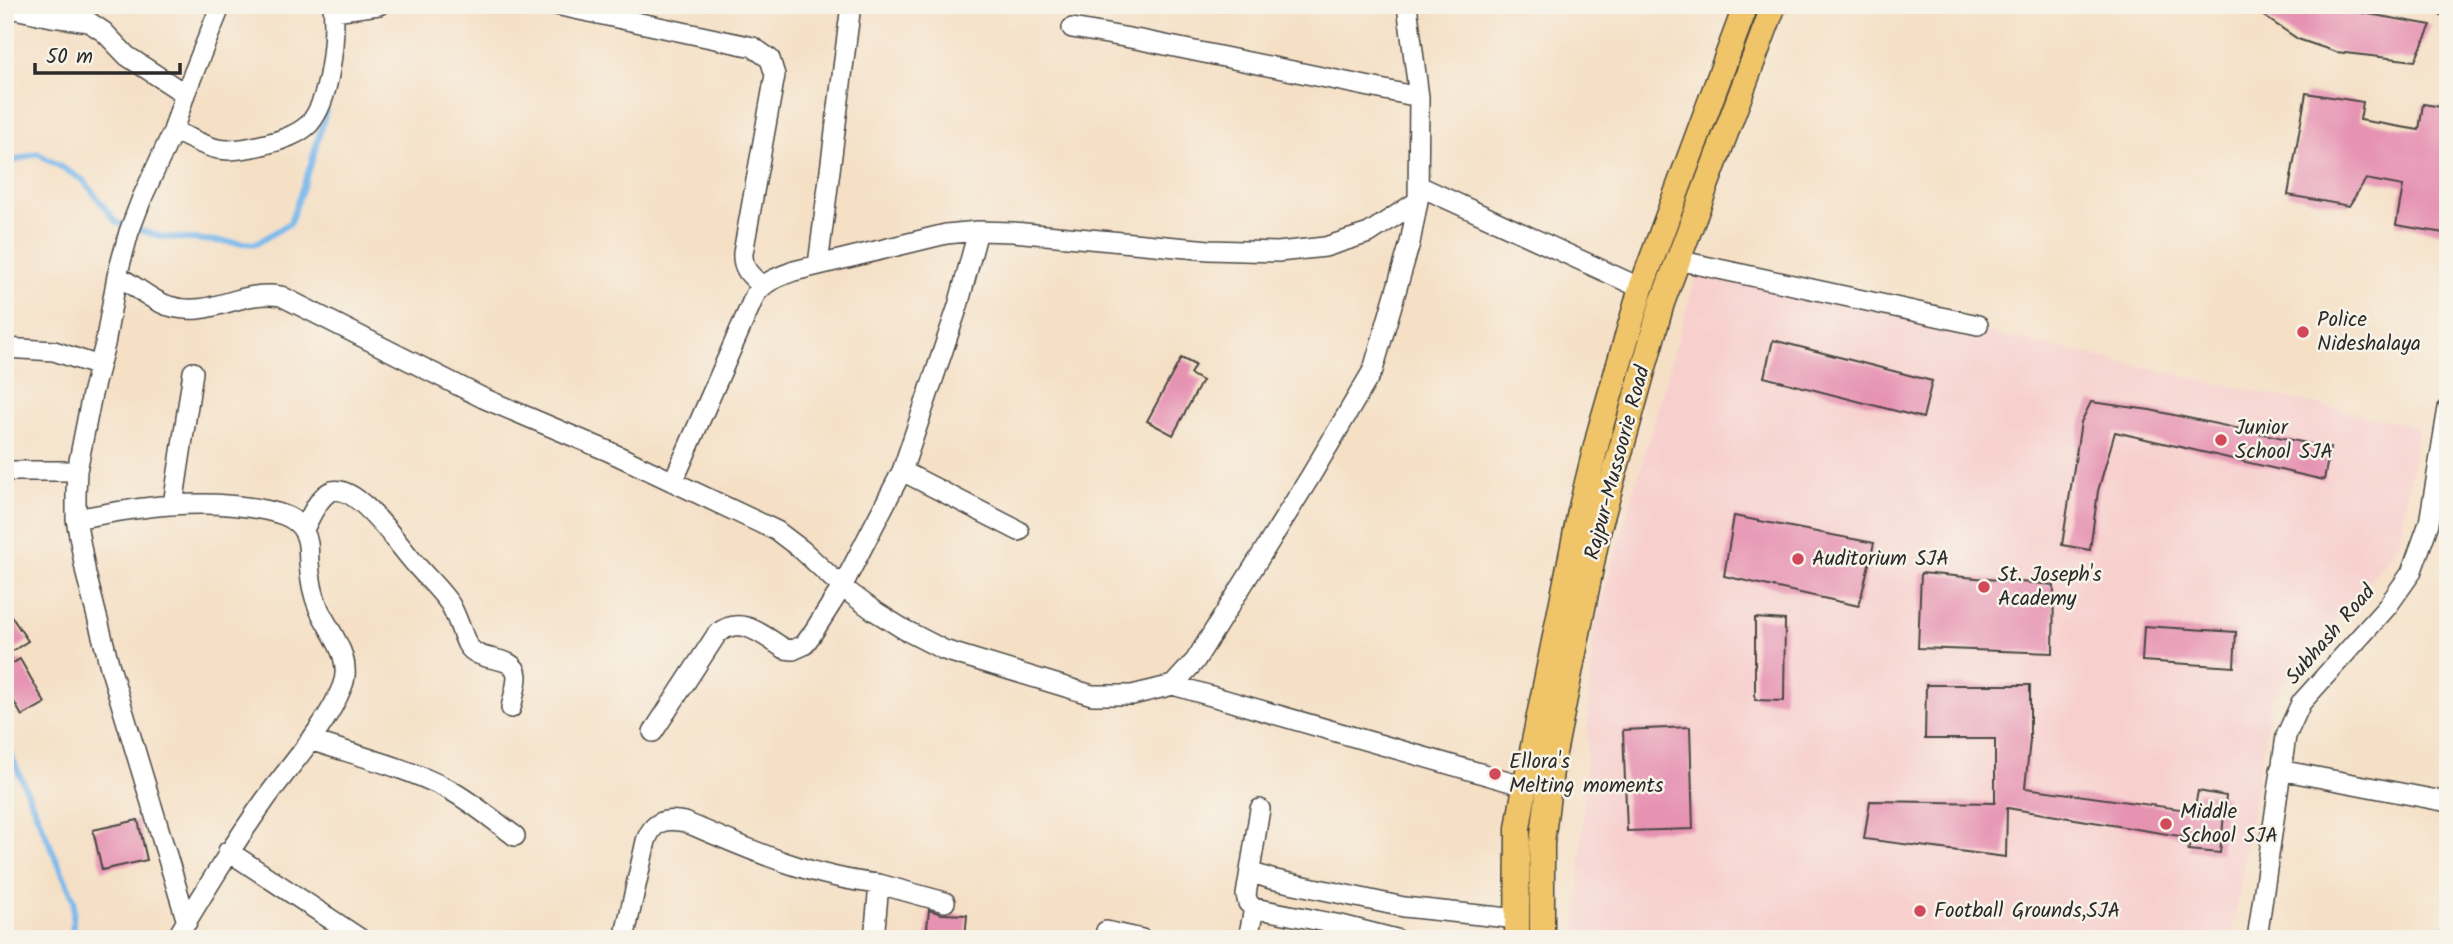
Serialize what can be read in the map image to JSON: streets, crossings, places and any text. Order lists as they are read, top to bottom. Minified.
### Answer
{"streets":{"main road":["Rajpur-Mussoorie Road"],"street":["Subhash Road"]},"places":["Police Nideshalaya","Junior School SJA","Auditorium SJA","St. Joseph's Academy","Ellora's Melting moments","Middle School SJA","Football Grounds,SJA"],"scale_bar":"50 m"}
